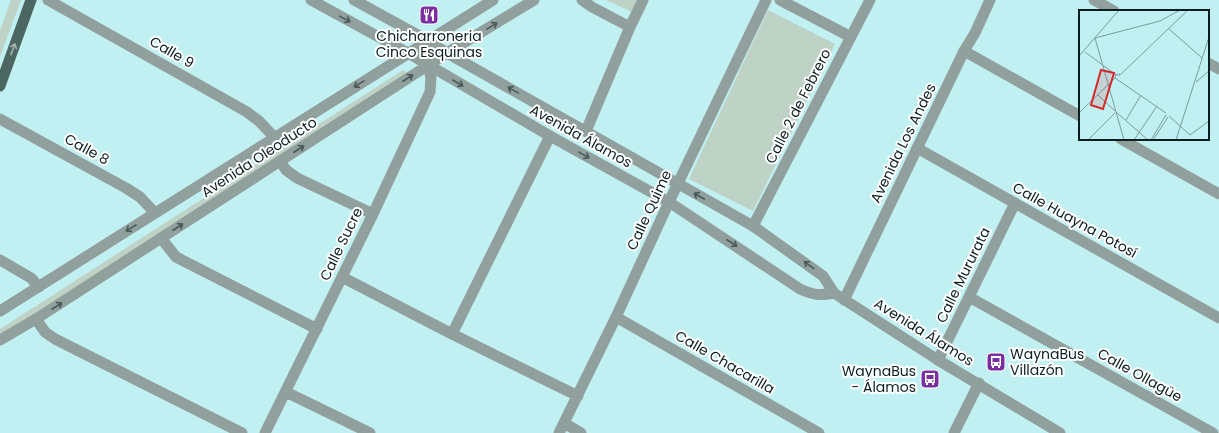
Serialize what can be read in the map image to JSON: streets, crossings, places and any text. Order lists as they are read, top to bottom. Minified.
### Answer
{"streets":{"street":["Calle 9","Calle 2 de Febrero","Avenida Álamos","Avenida Los Andes","Calle 8","Avenida Oleoducto","Calle Quime","Calle Huayna Potosí","Calle Sucre","Calle Mururata","Calle Chacarilla","Calle Ollagüe"]},"crossings":[["Calle 9","Avenida Oleoducto"],["Calle 2 de Febrero","Avenida Álamos"],["Avenida Álamos","Avenida Los Andes"],["Avenida Álamos","Avenida Oleoducto"],["Avenida Álamos","Calle Quime"],["Avenida Álamos","Calle Sucre"],["Avenida Álamos","Calle Mururata"],["Avenida Los Andes","Calle Huayna Potosí"],["Calle 8","Avenida Oleoducto"],["Avenida Oleoducto","Calle Sucre"],["Calle Quime","Calle Chacarilla"],["Calle Huayna Potosí","Calle Mururata"],["Calle Mururata","Calle Ollagüe"]],"places":{"restaurant":["Chicharroneria Cinco Esquinas"],"bus stop":["WaynaBus Villazón","WaynaBus - Álamos"]}}
